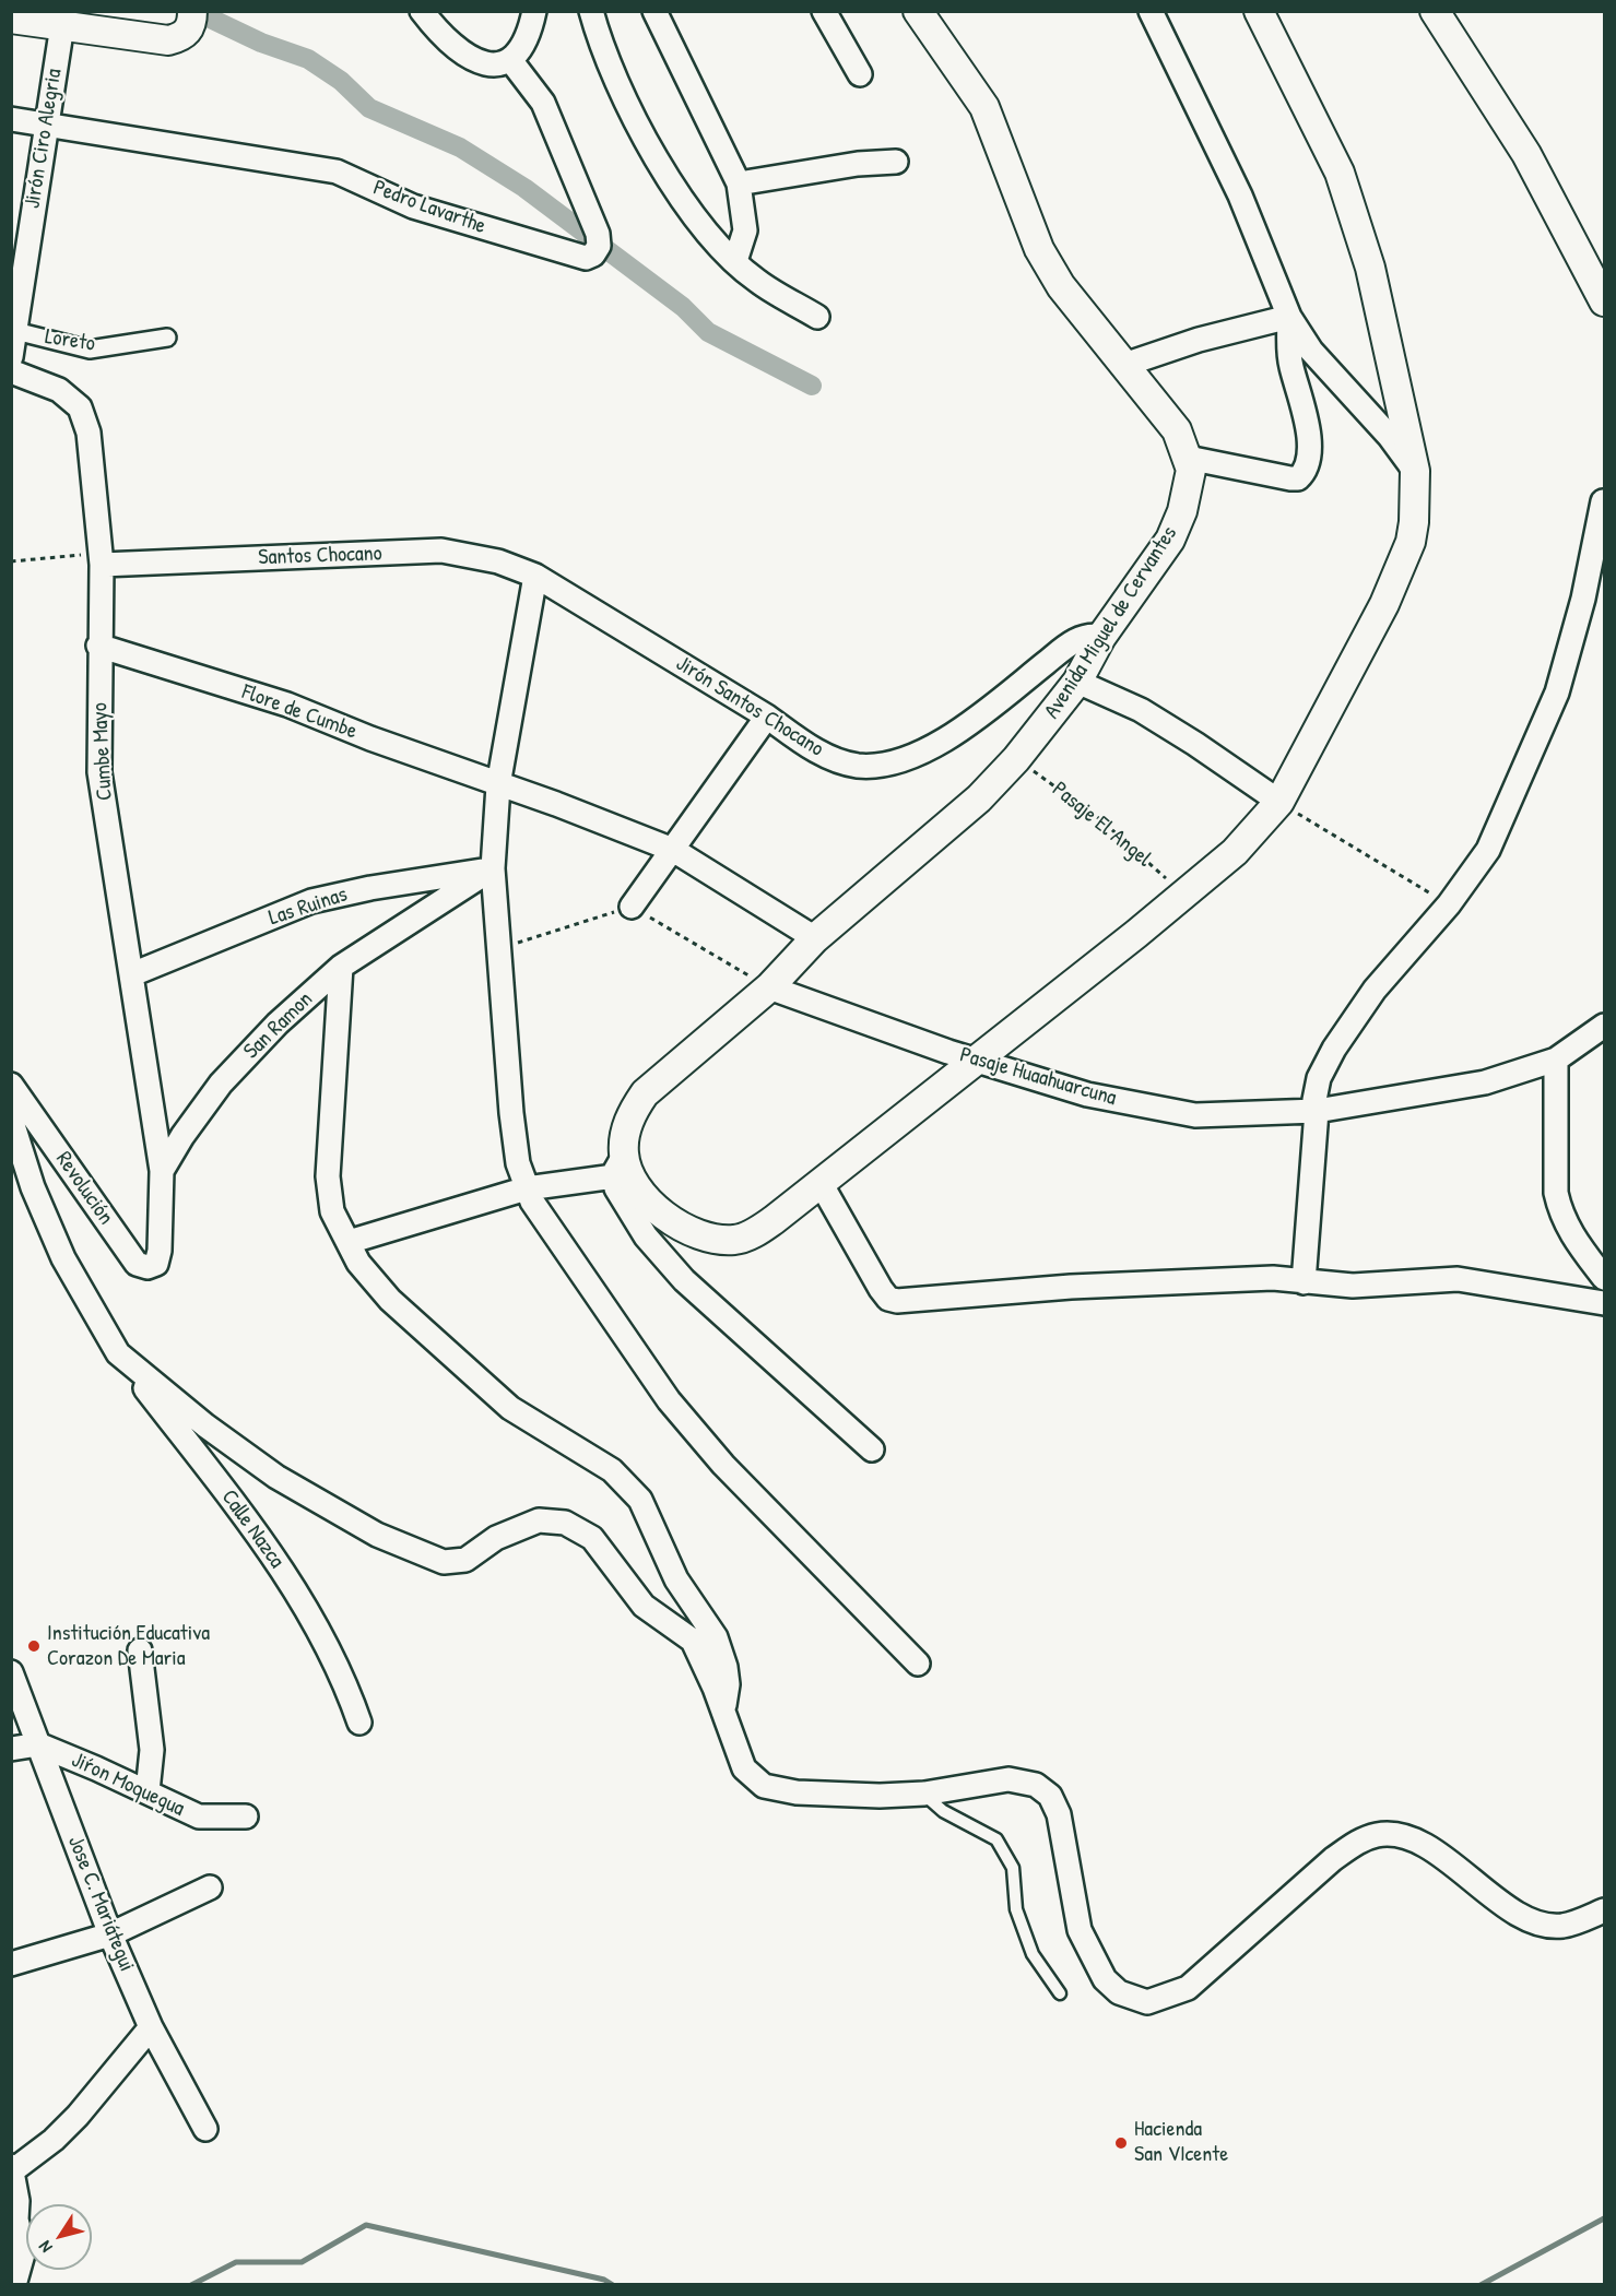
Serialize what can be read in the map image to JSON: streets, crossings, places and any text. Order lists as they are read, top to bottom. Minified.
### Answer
{"streets":{"street":["Jirón Ciro Alegria","Pedro Lavarthe","Loreto","Santos Chocano","Avenida Miguel de Cervantes","Jirón Santos Chocano","Flore de Cumbe","Cumbe Mayo","Las Ruinas","San Ramon","Pasaje Huaahuarcuna","Revolución","Calle Nazca","Jiŕon Moquegua","Jose C. Mariátegui"],"path":["Pasaje El Angel"]},"crossings":[["Jirón Ciro Alegria","Pedro Lavarthe"],["Jirón Ciro Alegria","Loreto"],["Santos Chocano","Jirón Santos Chocano"],["Santos Chocano","Cumbe Mayo"],["Avenida Miguel de Cervantes","Jirón Santos Chocano"],["Avenida Miguel de Cervantes","Flore de Cumbe"],["Avenida Miguel de Cervantes","Pasaje El Angel"],["Avenida Miguel de Cervantes","Pasaje Huaahuarcuna"],["Flore de Cumbe","Cumbe Mayo"],["Cumbe Mayo","Las Ruinas"],["Cumbe Mayo","San Ramon"],["Las Ruinas","San Ramon"],["San Ramon","Revolución"],["Jiŕon Moquegua","Jose C. Mariátegui"]],"places":["Institución Educativa Corazon De Maria","Hacienda San VIcente"],"north":"bottom left"}
